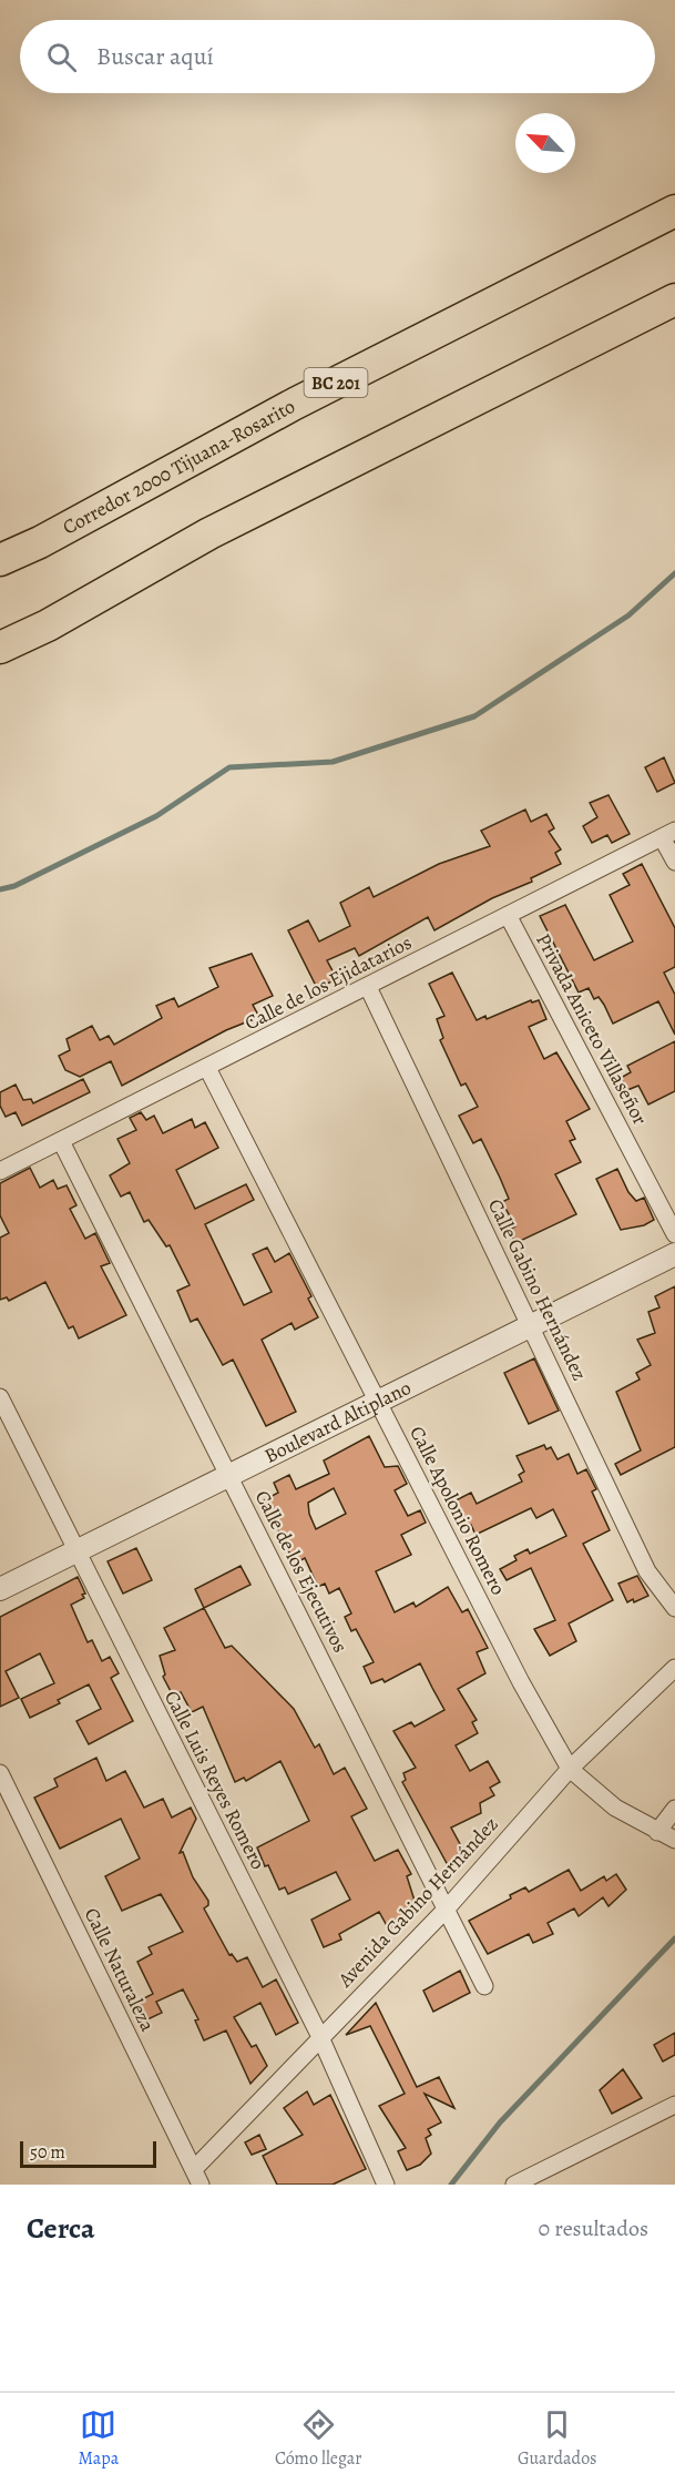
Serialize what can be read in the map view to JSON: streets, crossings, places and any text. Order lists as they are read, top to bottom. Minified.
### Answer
{"streets":{"highway":["BC 201","Corredor 2000 Tijuana-Rosarito"],"street":["Calle de los Ejidatarios","Privada Aniceto Villaseñor","Calle Gabino Hernández","Boulevard Altiplano","Calle Apolonio Romero","Calle de los Ejecutivos","Calle Luis Reyes Romero","Avenida Gabino Hernández","Calle Naturaleza"]},"crossings":[["Calle de los Ejidatarios","Privada Aniceto Villaseñor"],["Calle de los Ejidatarios","Calle Gabino Hernández"],["Calle de los Ejidatarios","Calle Apolonio Romero"],["Calle de los Ejidatarios","Calle de los Ejecutivos"],["Calle Gabino Hernández","Boulevard Altiplano"],["Boulevard Altiplano","Calle Apolonio Romero"],["Boulevard Altiplano","Calle de los Ejecutivos"],["Boulevard Altiplano","Calle Luis Reyes Romero"],["Calle Apolonio Romero","Avenida Gabino Hernández"],["Calle de los Ejecutivos","Avenida Gabino Hernández"],["Calle Luis Reyes Romero","Avenida Gabino Hernández"],["Avenida Gabino Hernández","Calle Naturaleza"]],"scale_bar":"50 m","north":"top left","page":{"search":"Buscar aquí","scale":"50 m","heading":["Cerca","0 resultados"],"nav":["Mapa","Cómo llegar","Guardados"]}}
